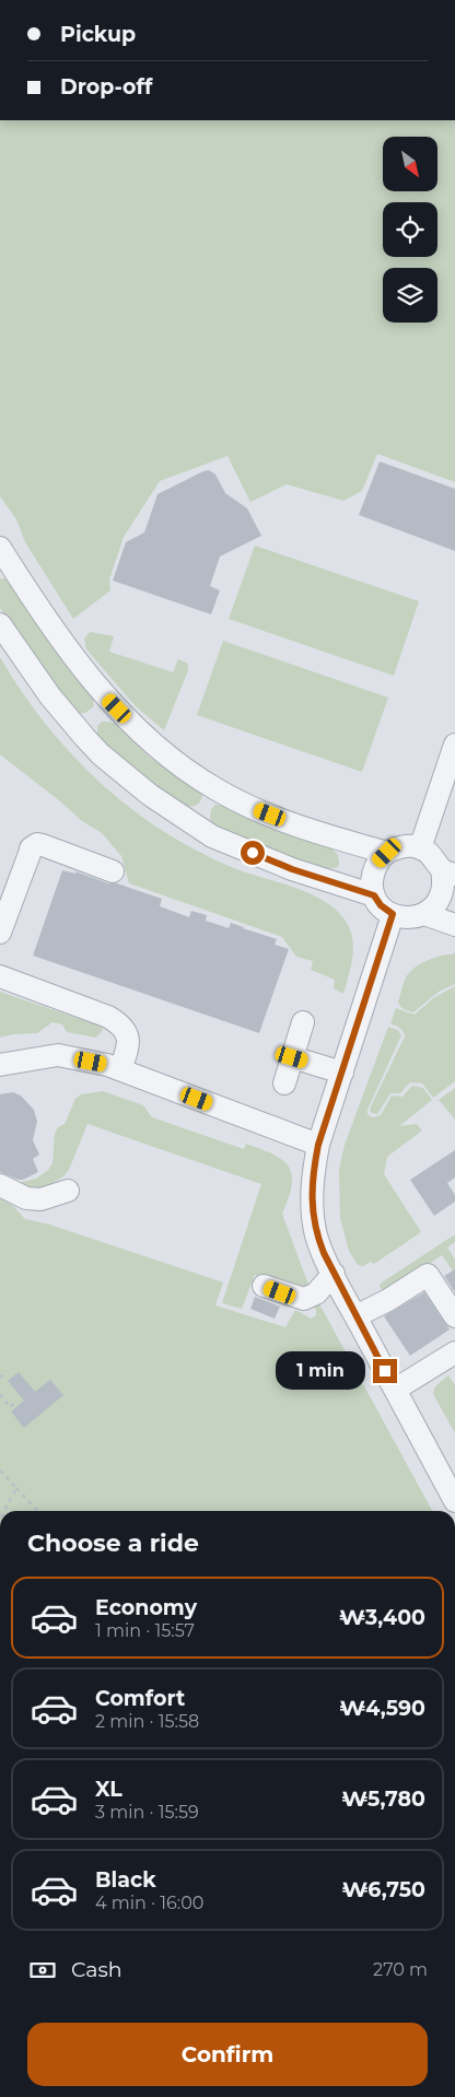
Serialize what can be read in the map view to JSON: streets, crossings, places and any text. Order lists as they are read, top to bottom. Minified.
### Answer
{"north":"bottom right","page":{"banner":["Pickup","Drop-off"],"bubble":"1 min","heading":"Choose a ride","list":[{"name":"Economy","note":"1 min · 15:57","value":"₩3,400"},{"name":"Comfort","note":"2 min · 15:58","value":"₩4,590"},{"name":"XL","note":"3 min · 15:59","value":"₩5,780"},{"name":"Black","note":"4 min · 16:00","value":"₩6,750"}],"pay":["Cash","270 m"],"buttons":"Confirm"}}
